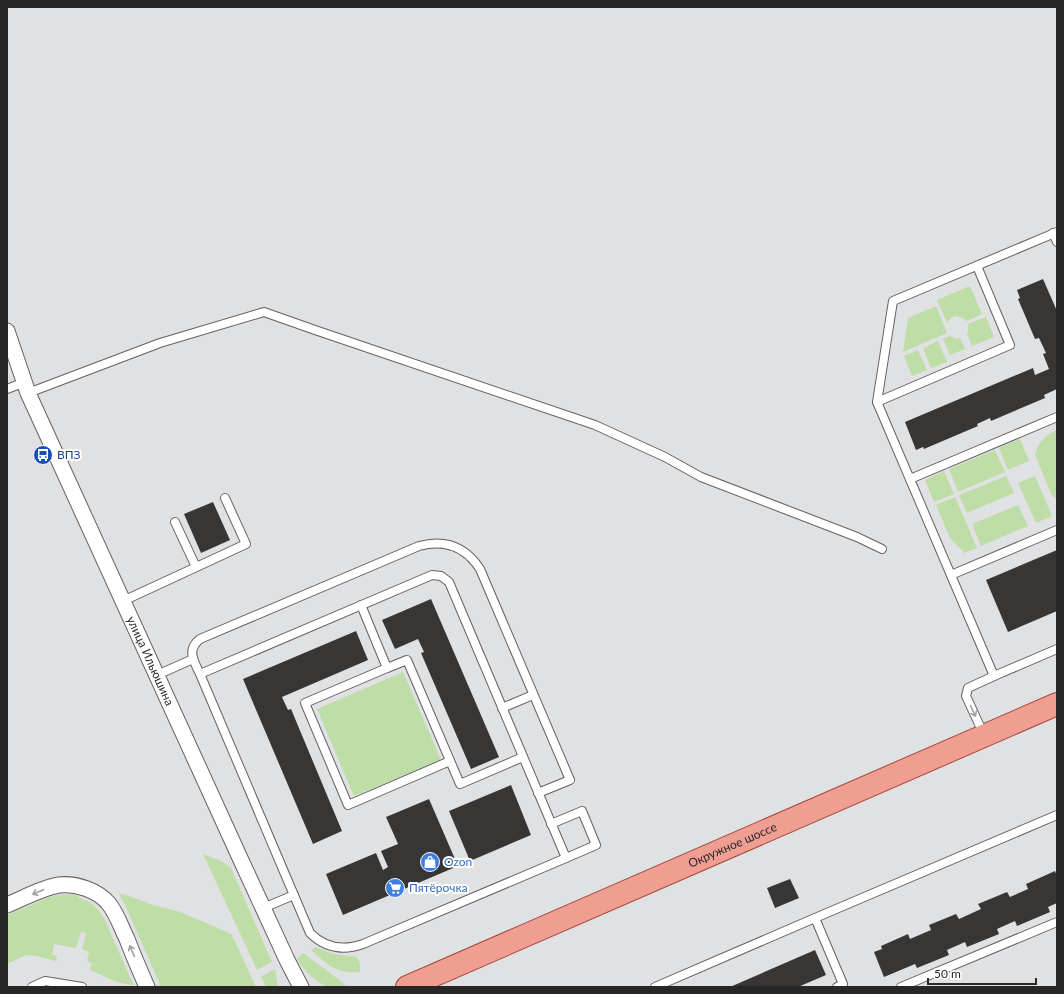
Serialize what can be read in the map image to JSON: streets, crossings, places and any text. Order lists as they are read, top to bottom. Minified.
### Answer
{"streets":{"main road":["Окружное шоссе"],"street":["улица Ильюшина"]},"places":{"bus stop":["ВПЗ"],"shop":["Ozon"],"supermarket":["Пятёрочка"]},"scale_bar":"50 m"}
